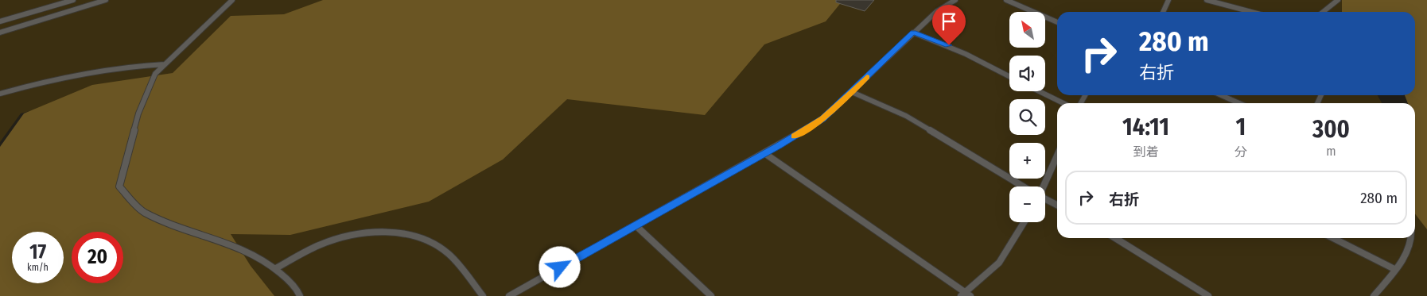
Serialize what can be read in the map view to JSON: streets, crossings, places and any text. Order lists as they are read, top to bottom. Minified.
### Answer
{"north":"top left","page":{"map_buttons":["+","−"],"turn":["280 m","右折"],"eta":["14:11","到着","1","分","300","m"],"list":[{"name":"右折","value":"280 m"}],"speed":"17 km/h","limit":"20"}}
